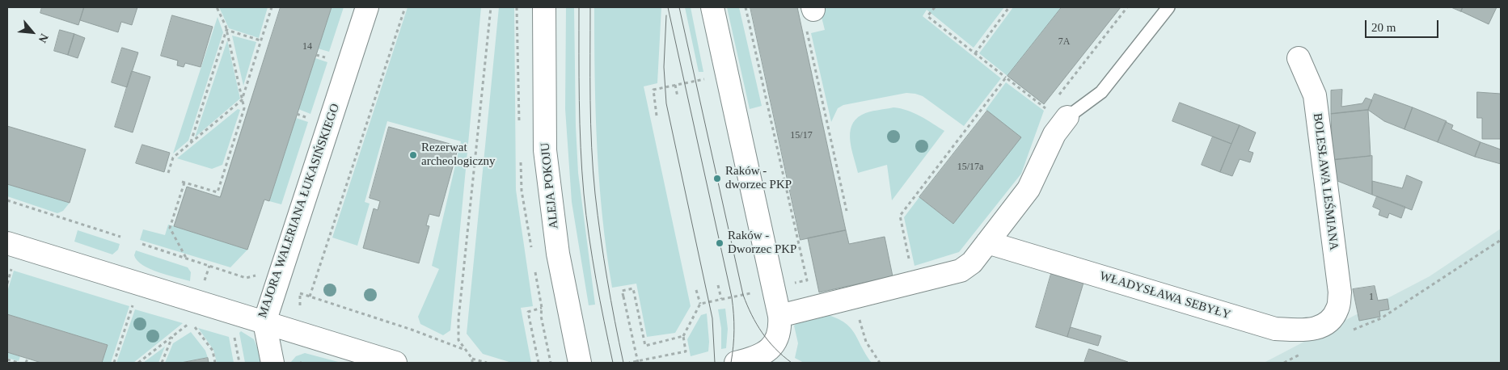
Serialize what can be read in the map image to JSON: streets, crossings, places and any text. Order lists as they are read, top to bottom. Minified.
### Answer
{"streets":{"street":["BOLESŁAWA LEŚMIANA","ALEJA POKOJU","MAJORA WALERIANA ŁUKASIŃSKIEGO","WŁADYSŁAWA SEBYŁY"]},"crossings":[["BOLESŁAWA LEŚMIANA","WŁADYSŁAWA SEBYŁY"]],"places":["Rezerwat archeologiczny","Raków - dworzec PKP","Raków - Dworzec PKP"],"house_numbers":["7A","14","15/17","15/17a","1"],"scale_bar":"20 m","north":"bottom right"}
